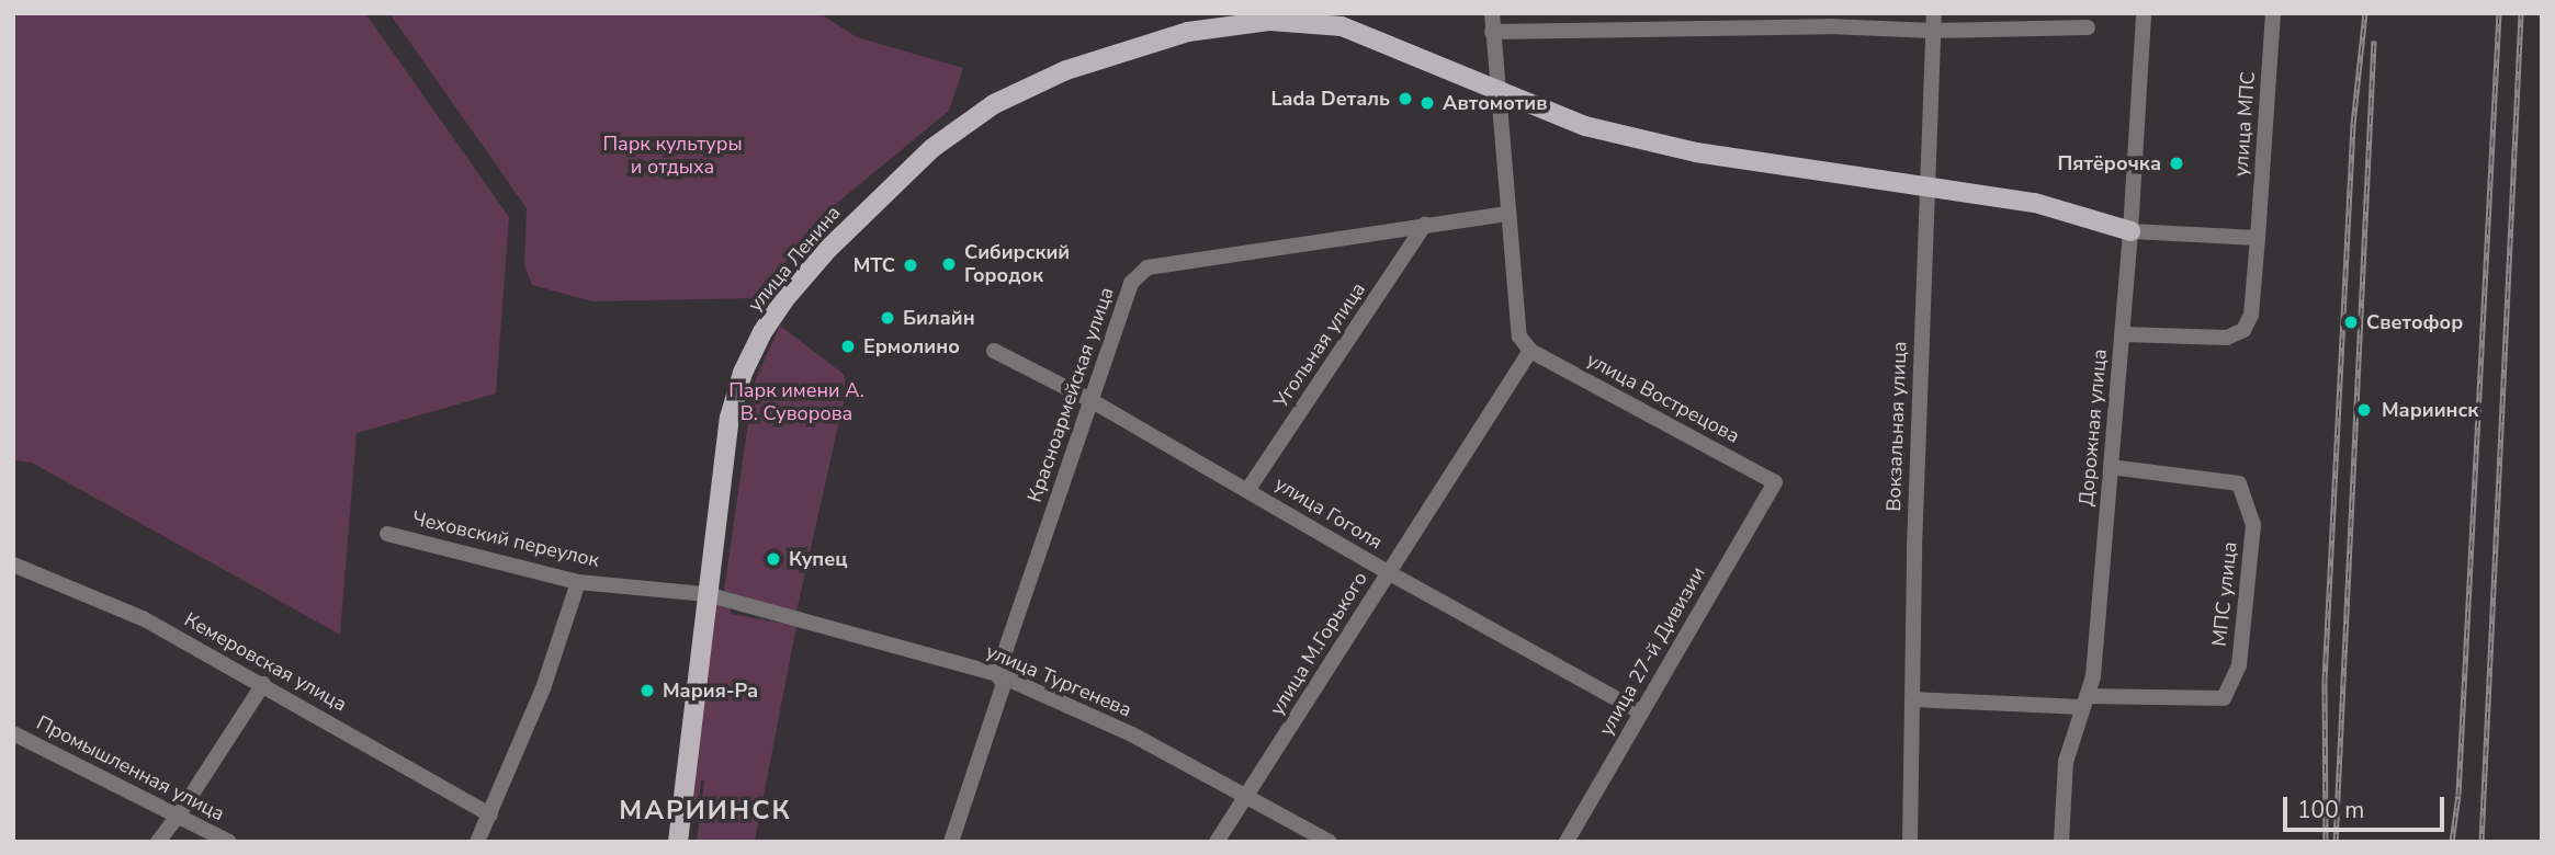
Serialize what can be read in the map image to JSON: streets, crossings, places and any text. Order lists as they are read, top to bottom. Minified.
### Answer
{"streets":{"main road":["улица Ленина"],"street":["улица МПС","Угольная улица","Красноармейская улица","улица Вострецова","Вокзальная улица","Дорожная улица","улица Гоголя","Чеховский переулок","МПС улица","улица М.Горького","улица 27-й Дивизии","Кемеровская улица","улица Тургенева","Промышленная улица"]},"crossings":[["улица МПС","Дорожная улица"],["улица Ленина","Вокзальная улица"],["улица Ленина","Дорожная улица"],["улица Ленина","Чеховский переулок"],["улица Ленина","улица Тургенева"],["Угольная улица","Красноармейская улица"],["Угольная улица","улица Гоголя"],["Красноармейская улица","улица Гоголя"],["Красноармейская улица","улица Тургенева"],["улица Вострецова","улица М.Горького"],["улица Вострецова","улица 27-й Дивизии"],["Дорожная улица","МПС улица"],["улица Гоголя","улица М.Горького"],["улица Гоголя","улица 27-й Дивизии"],["Чеховский переулок","улица Тургенева"],["улица М.Горького","улица Тургенева"]],"districts":["МАРИИНСК"],"parks":["Парк культуры и отдыха","Парк имени А. В. Суворова"],"places":["Lada Dеталь","Автомотив","Пятёрочка","Сибирский Городок","МТС","Билайн","Светофор","Ермолино","Мариинск","Купец","Мария-Ра"],"scale_bar":"100 m"}
